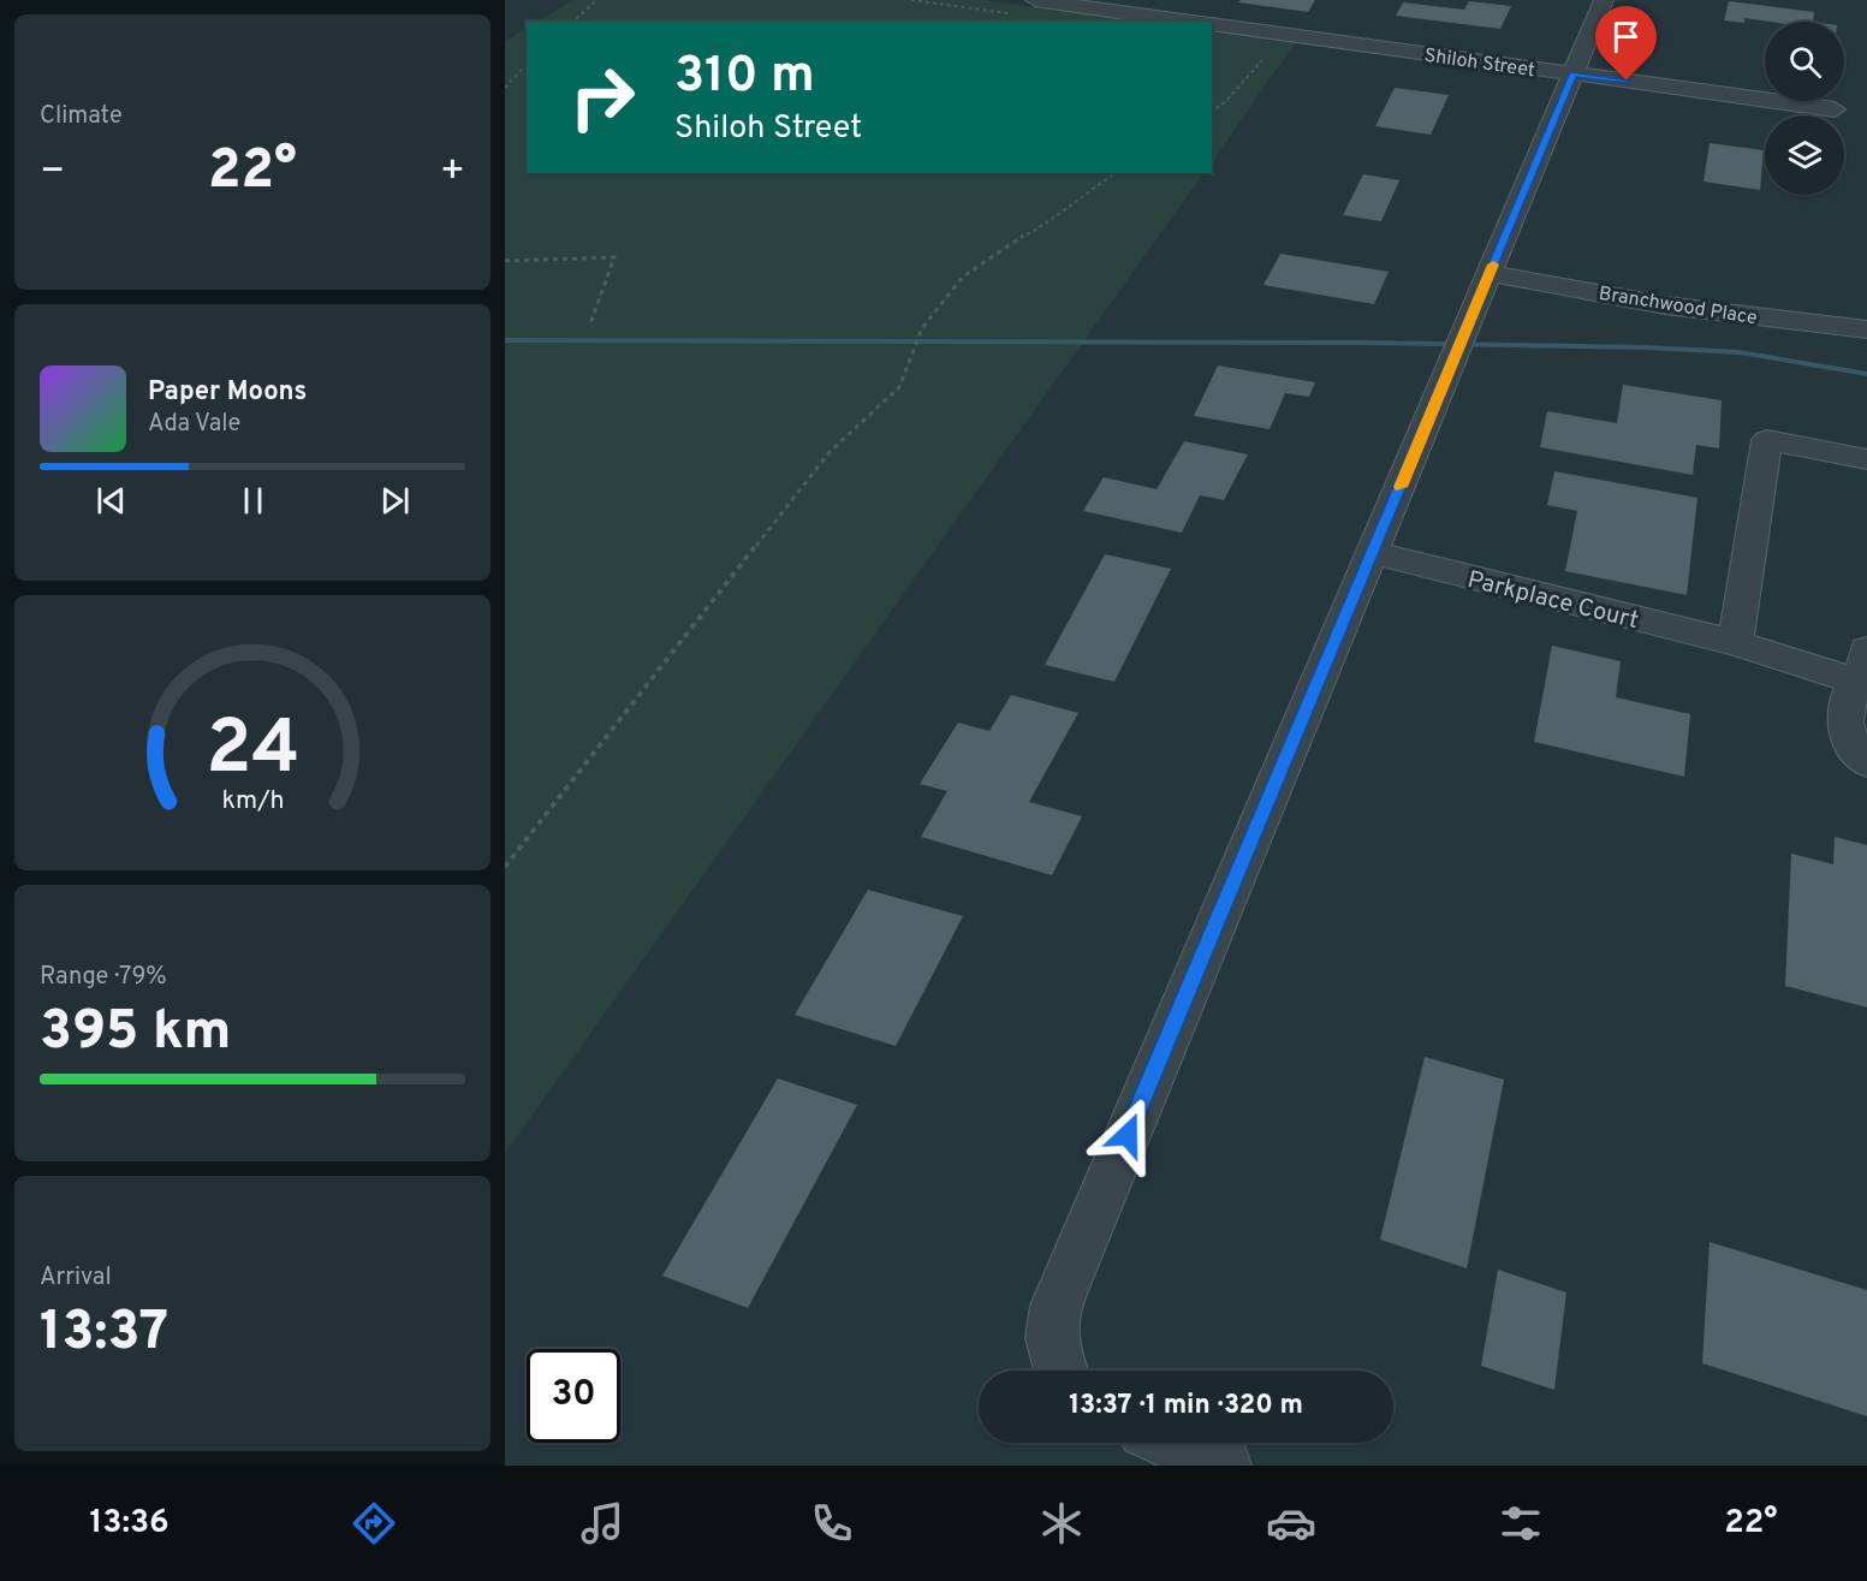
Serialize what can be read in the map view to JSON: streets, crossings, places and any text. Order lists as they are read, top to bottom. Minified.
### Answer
{"streets":{"street":["Shiloh Street","Branchwood Place","Parkplace Court"]},"page":{"tile":["Climate",["Range · 79%","395 km"],["Arrival","13:37"]],"turn":["310 m","Shiloh Street"],"heat":["−","22°","+"],"song":["Paper Moons","Ada Vale"],"limit":"30","trip":"13:37 · 1 min · 320 m","tabs":["13:36","22°"],"gauge":["24","km/h"]}}
